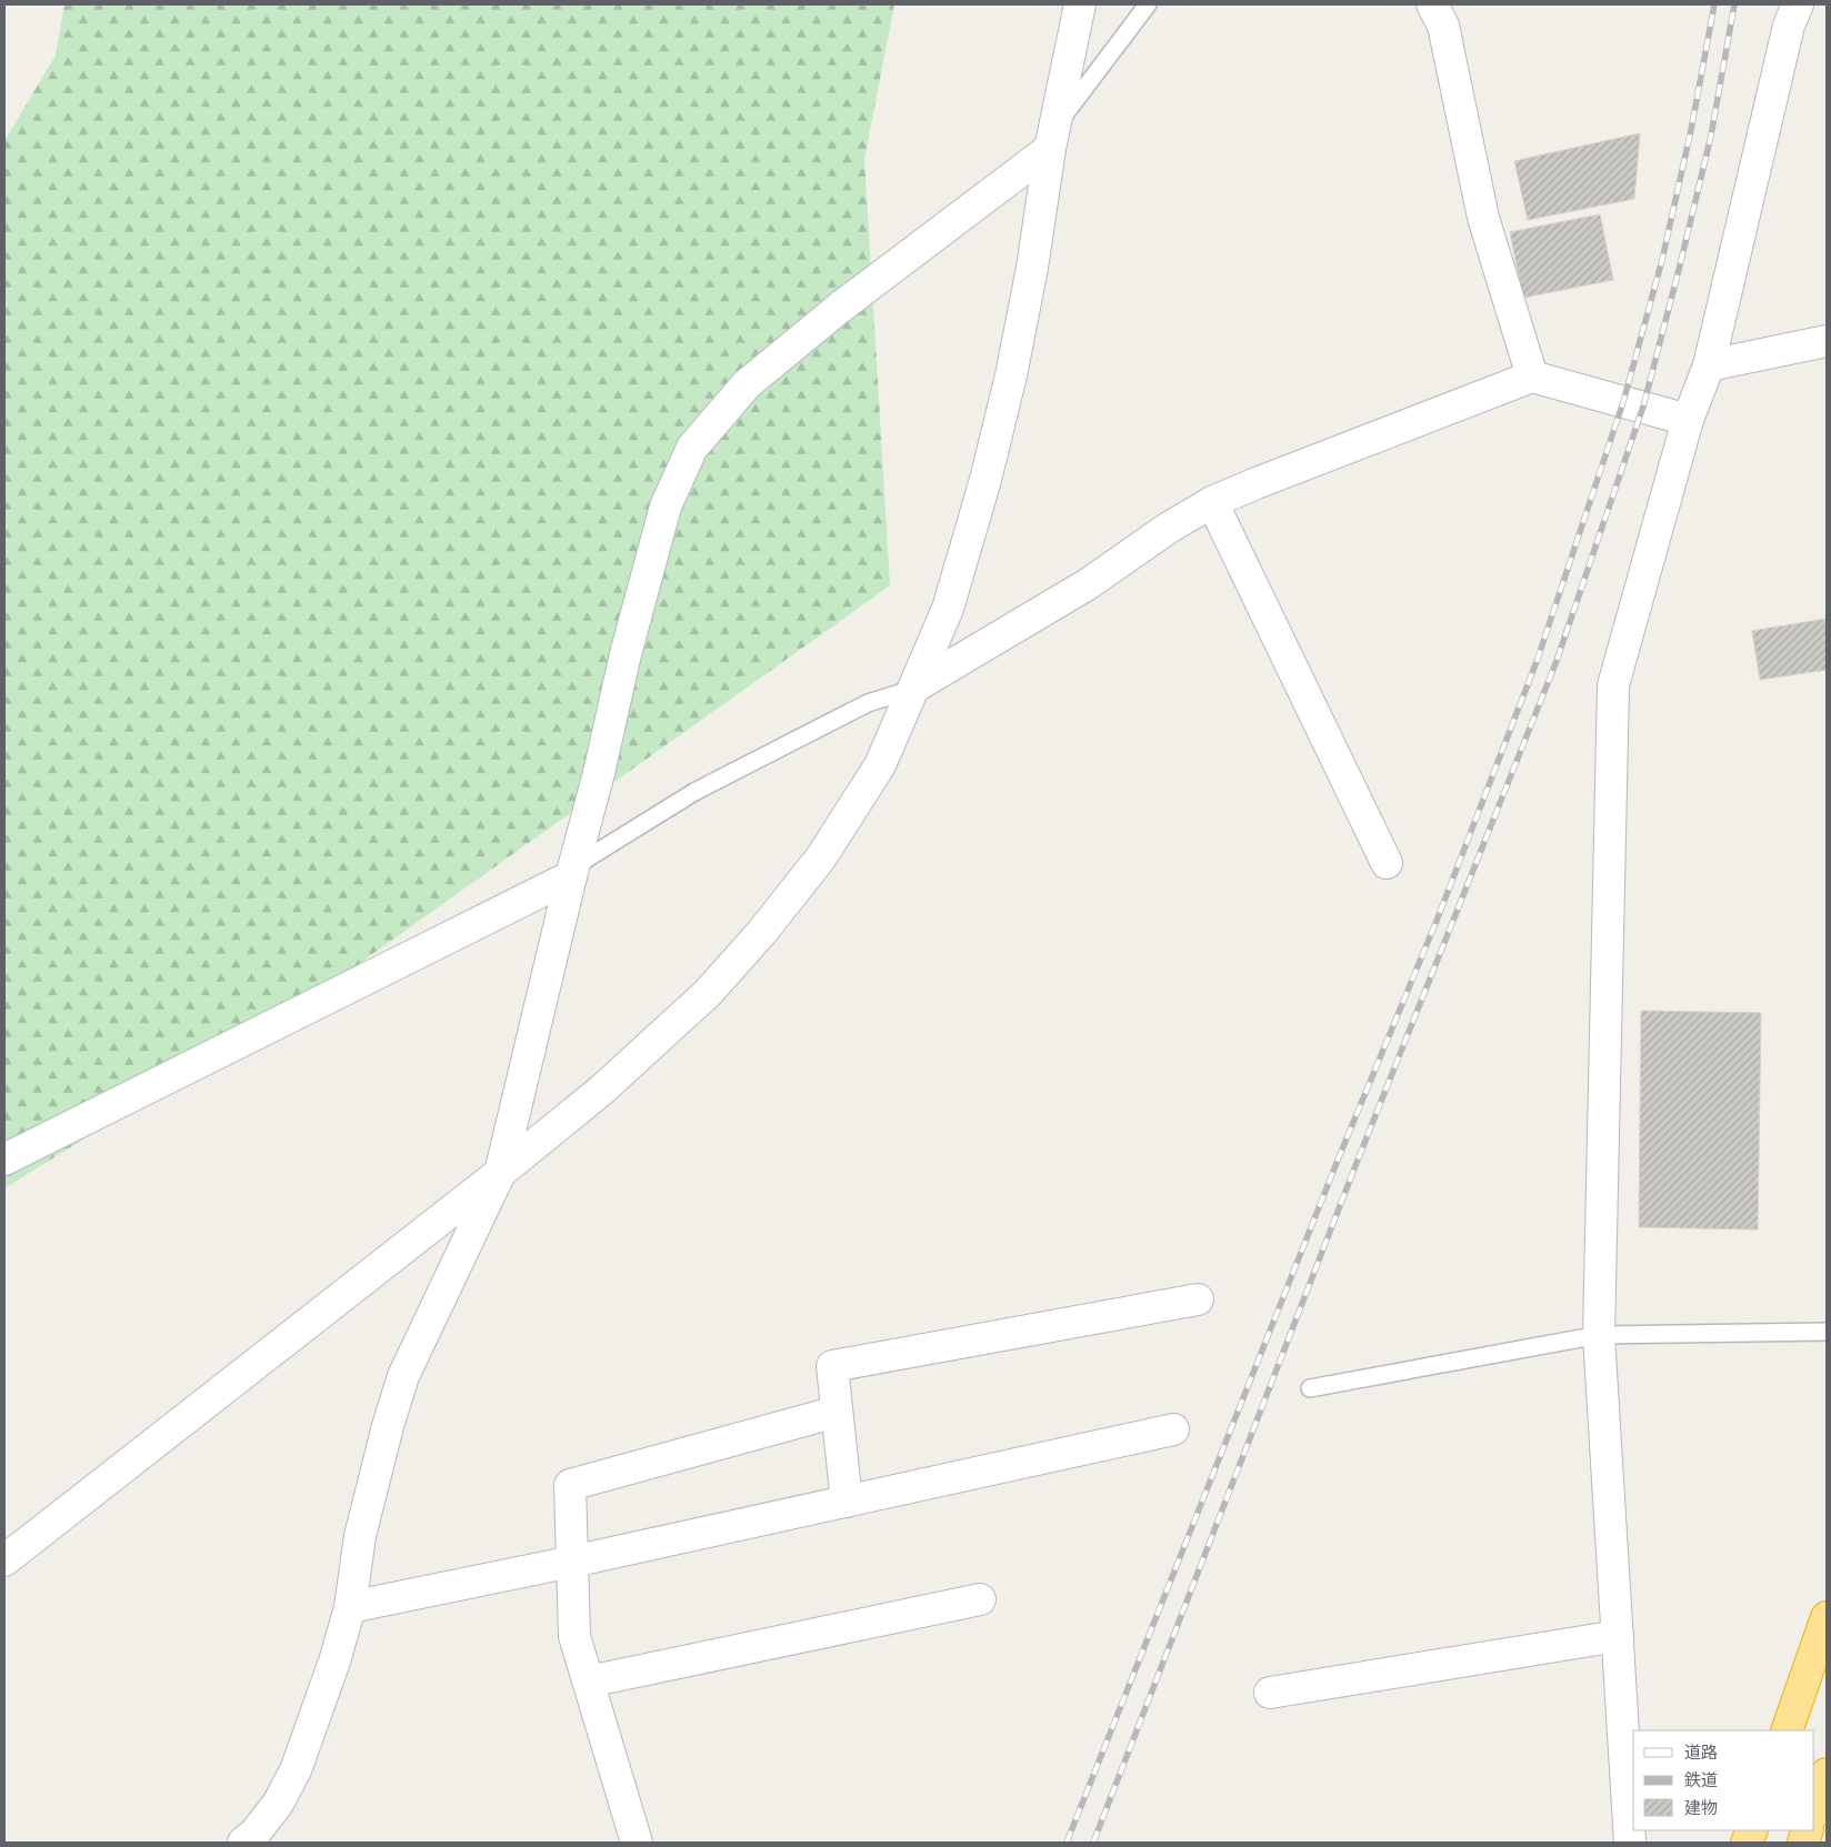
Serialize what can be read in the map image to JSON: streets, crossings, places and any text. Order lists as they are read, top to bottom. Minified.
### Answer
{"legend":["道路","鉄道","建物"]}
